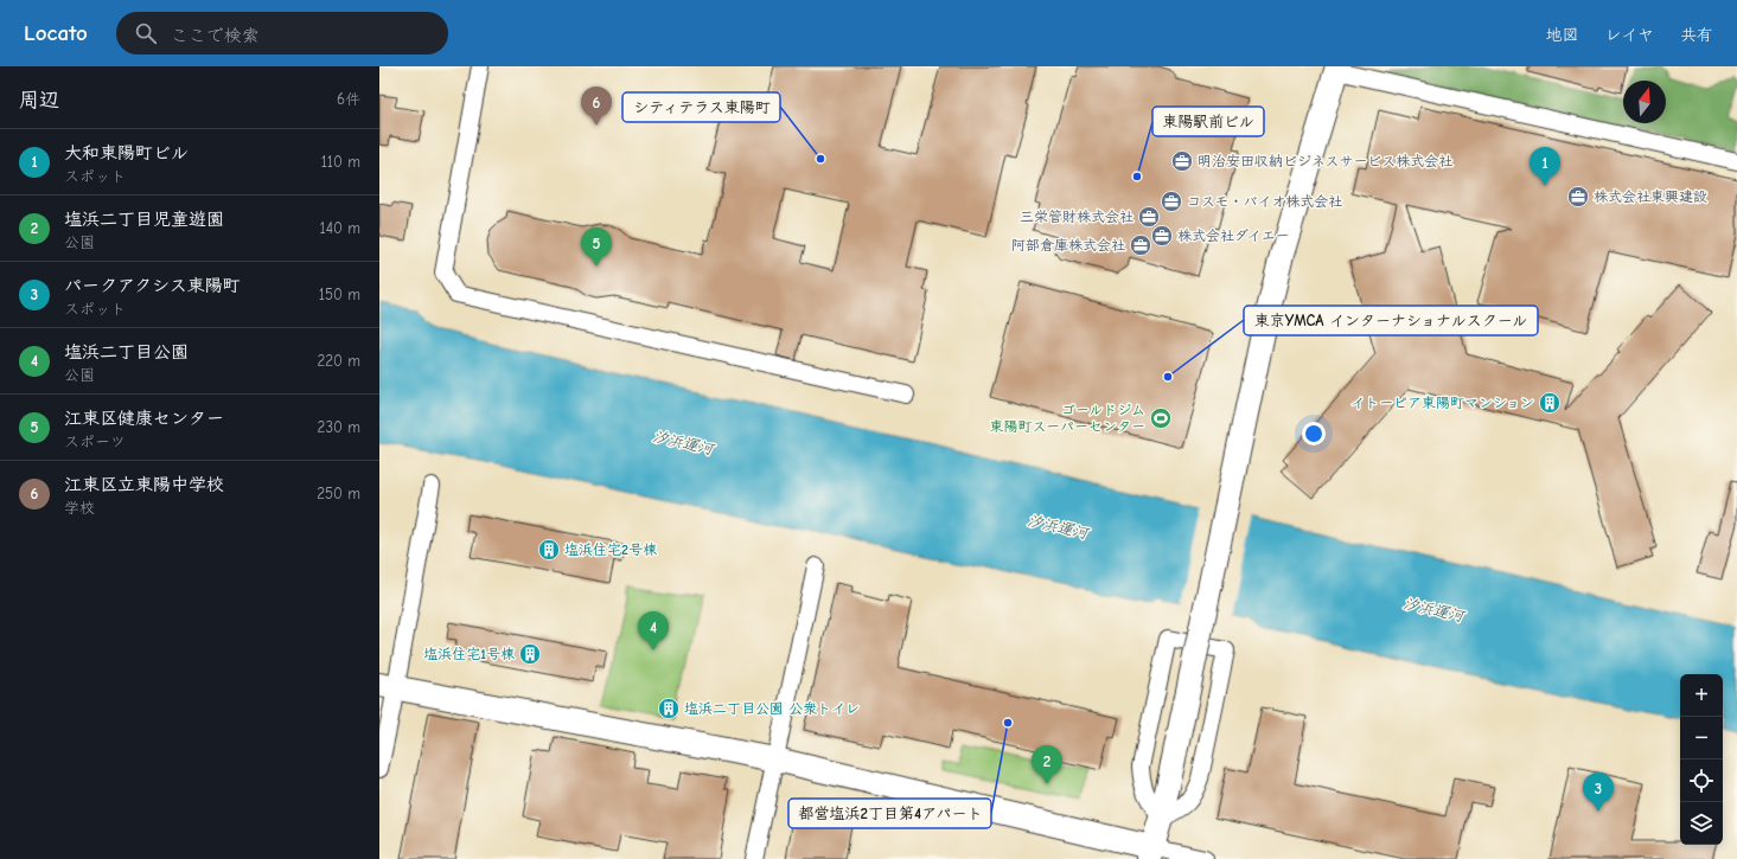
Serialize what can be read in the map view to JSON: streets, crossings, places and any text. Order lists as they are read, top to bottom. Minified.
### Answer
{"water":["汐浜運河"],"places":{"other":["シティテラス東陽町","東陽駅前ビル","東京YMCA インターナショナルスクール","都営塩浜2丁目第4アパート"],"office":["明治安田収納ビジネスサービス株式会社","株式会社東興建設","コスモ・バイオ株式会社","三栄管財株式会社","株式会社ダイエー","阿部倉庫株式会社"],"building":["イトーピア東陽町マンション","塩浜住宅2号棟","塩浜住宅1号棟","塩浜二丁目公園 公衆トイレ"],"sports":["ゴールドジム 東陽町スーパーセンター"]},"north":"top","page":{"header":"Locato","search":"ここで検索","nav":["地図","レイヤ","共有"],"heading":["周辺","6件"],"pins":["6","1","5","4","2","3"],"list":[{"mark":"1","name":"大和東陽町ビル","note":"スポット","value":"110 m"},{"mark":"2","name":"塩浜二丁目児童遊園","note":"公園","value":"140 m"},{"mark":"3","name":"パークアクシス東陽町","note":"スポット","value":"150 m"},{"mark":"4","name":"塩浜二丁目公園","note":"公園","value":"220 m"},{"mark":"5","name":"江東区健康センター","note":"スポーツ","value":"230 m"},{"mark":"6","name":"江東区立東陽中学校","note":"学校","value":"250 m"}],"map_buttons":["+","−"]}}
